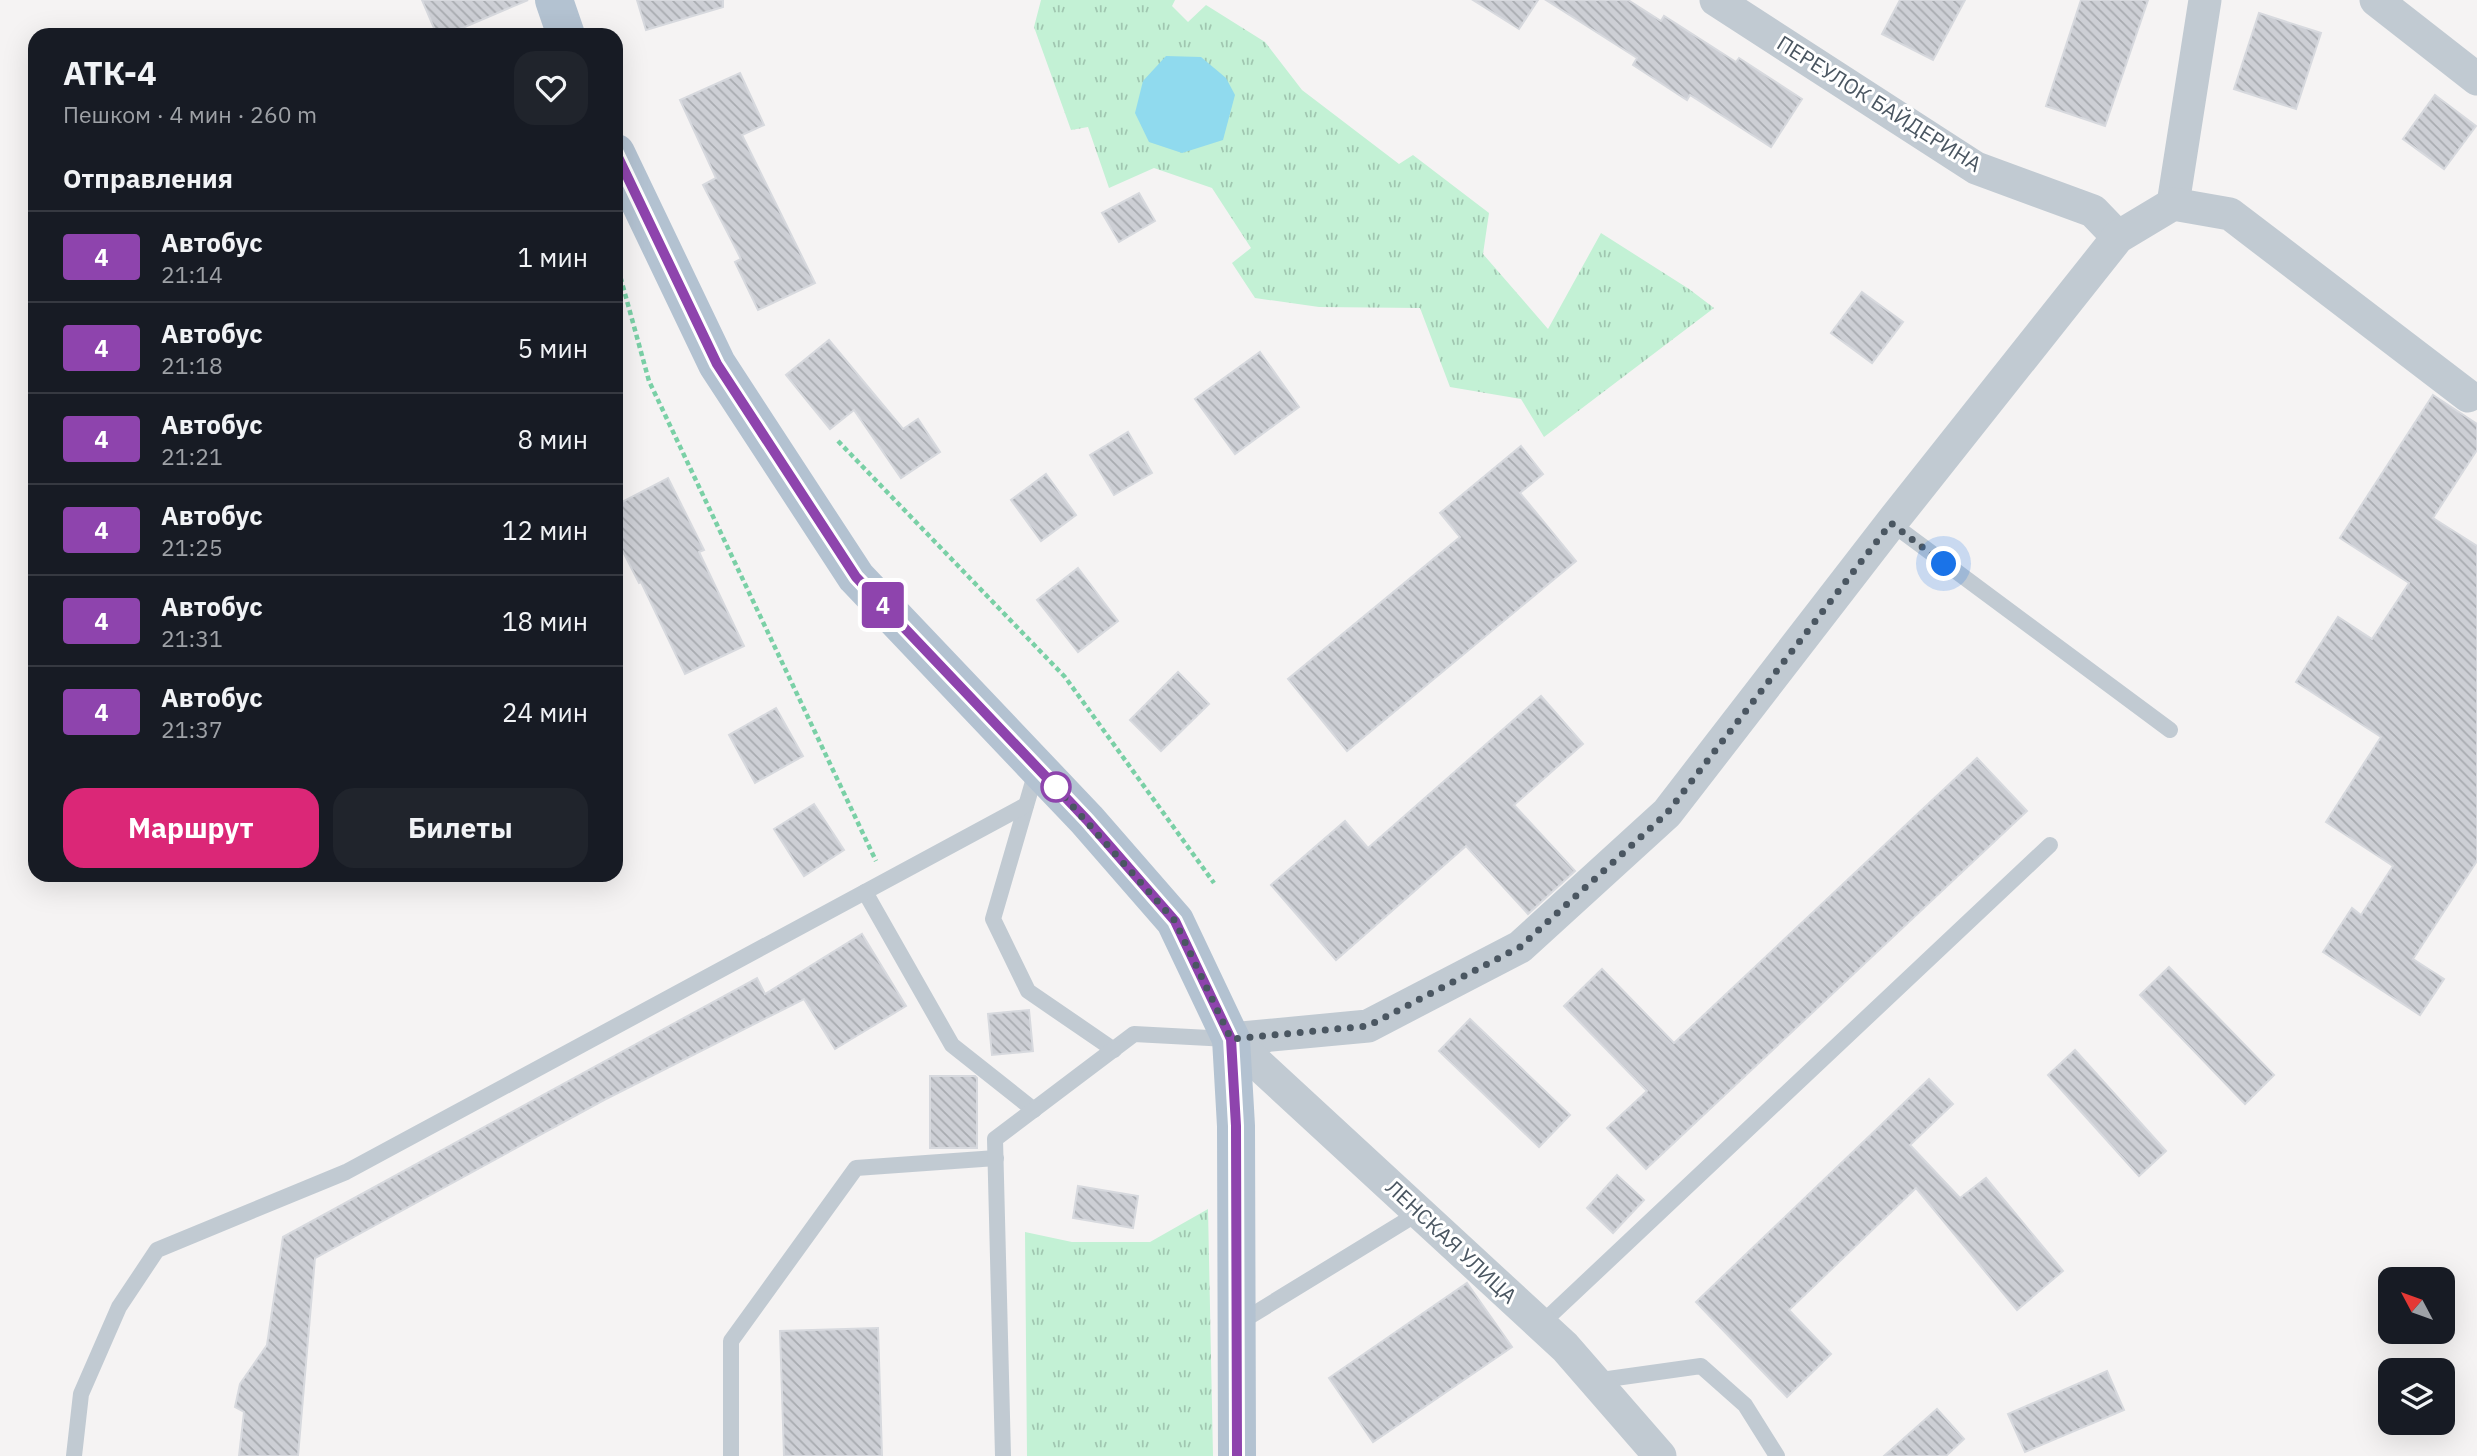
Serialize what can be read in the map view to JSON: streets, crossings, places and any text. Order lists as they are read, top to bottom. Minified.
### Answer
{"streets":{"street":["ПЕРЕУЛОК БАЙДЕРИНА","ЛЕНСКАЯ УЛИЦА"]},"lines":["bus line 4"],"north":"top left","page":{"on_map":"4","heading":[["АТК-4","Пешком · 4 мин · 260 m"],"Отправления"],"list":[{"mark":"4","name":"Автобус","note":"21:14","value":"1 мин"},{"mark":"4","name":"Автобус","note":"21:18","value":"5 мин"},{"mark":"4","name":"Автобус","note":"21:21","value":"8 мин"},{"mark":"4","name":"Автобус","note":"21:25","value":"12 мин"},{"mark":"4","name":"Автобус","note":"21:31","value":"18 мин"},{"mark":"4","name":"Автобус","note":"21:37","value":"24 мин"}],"buttons":["Маршрут","Билеты"]}}
